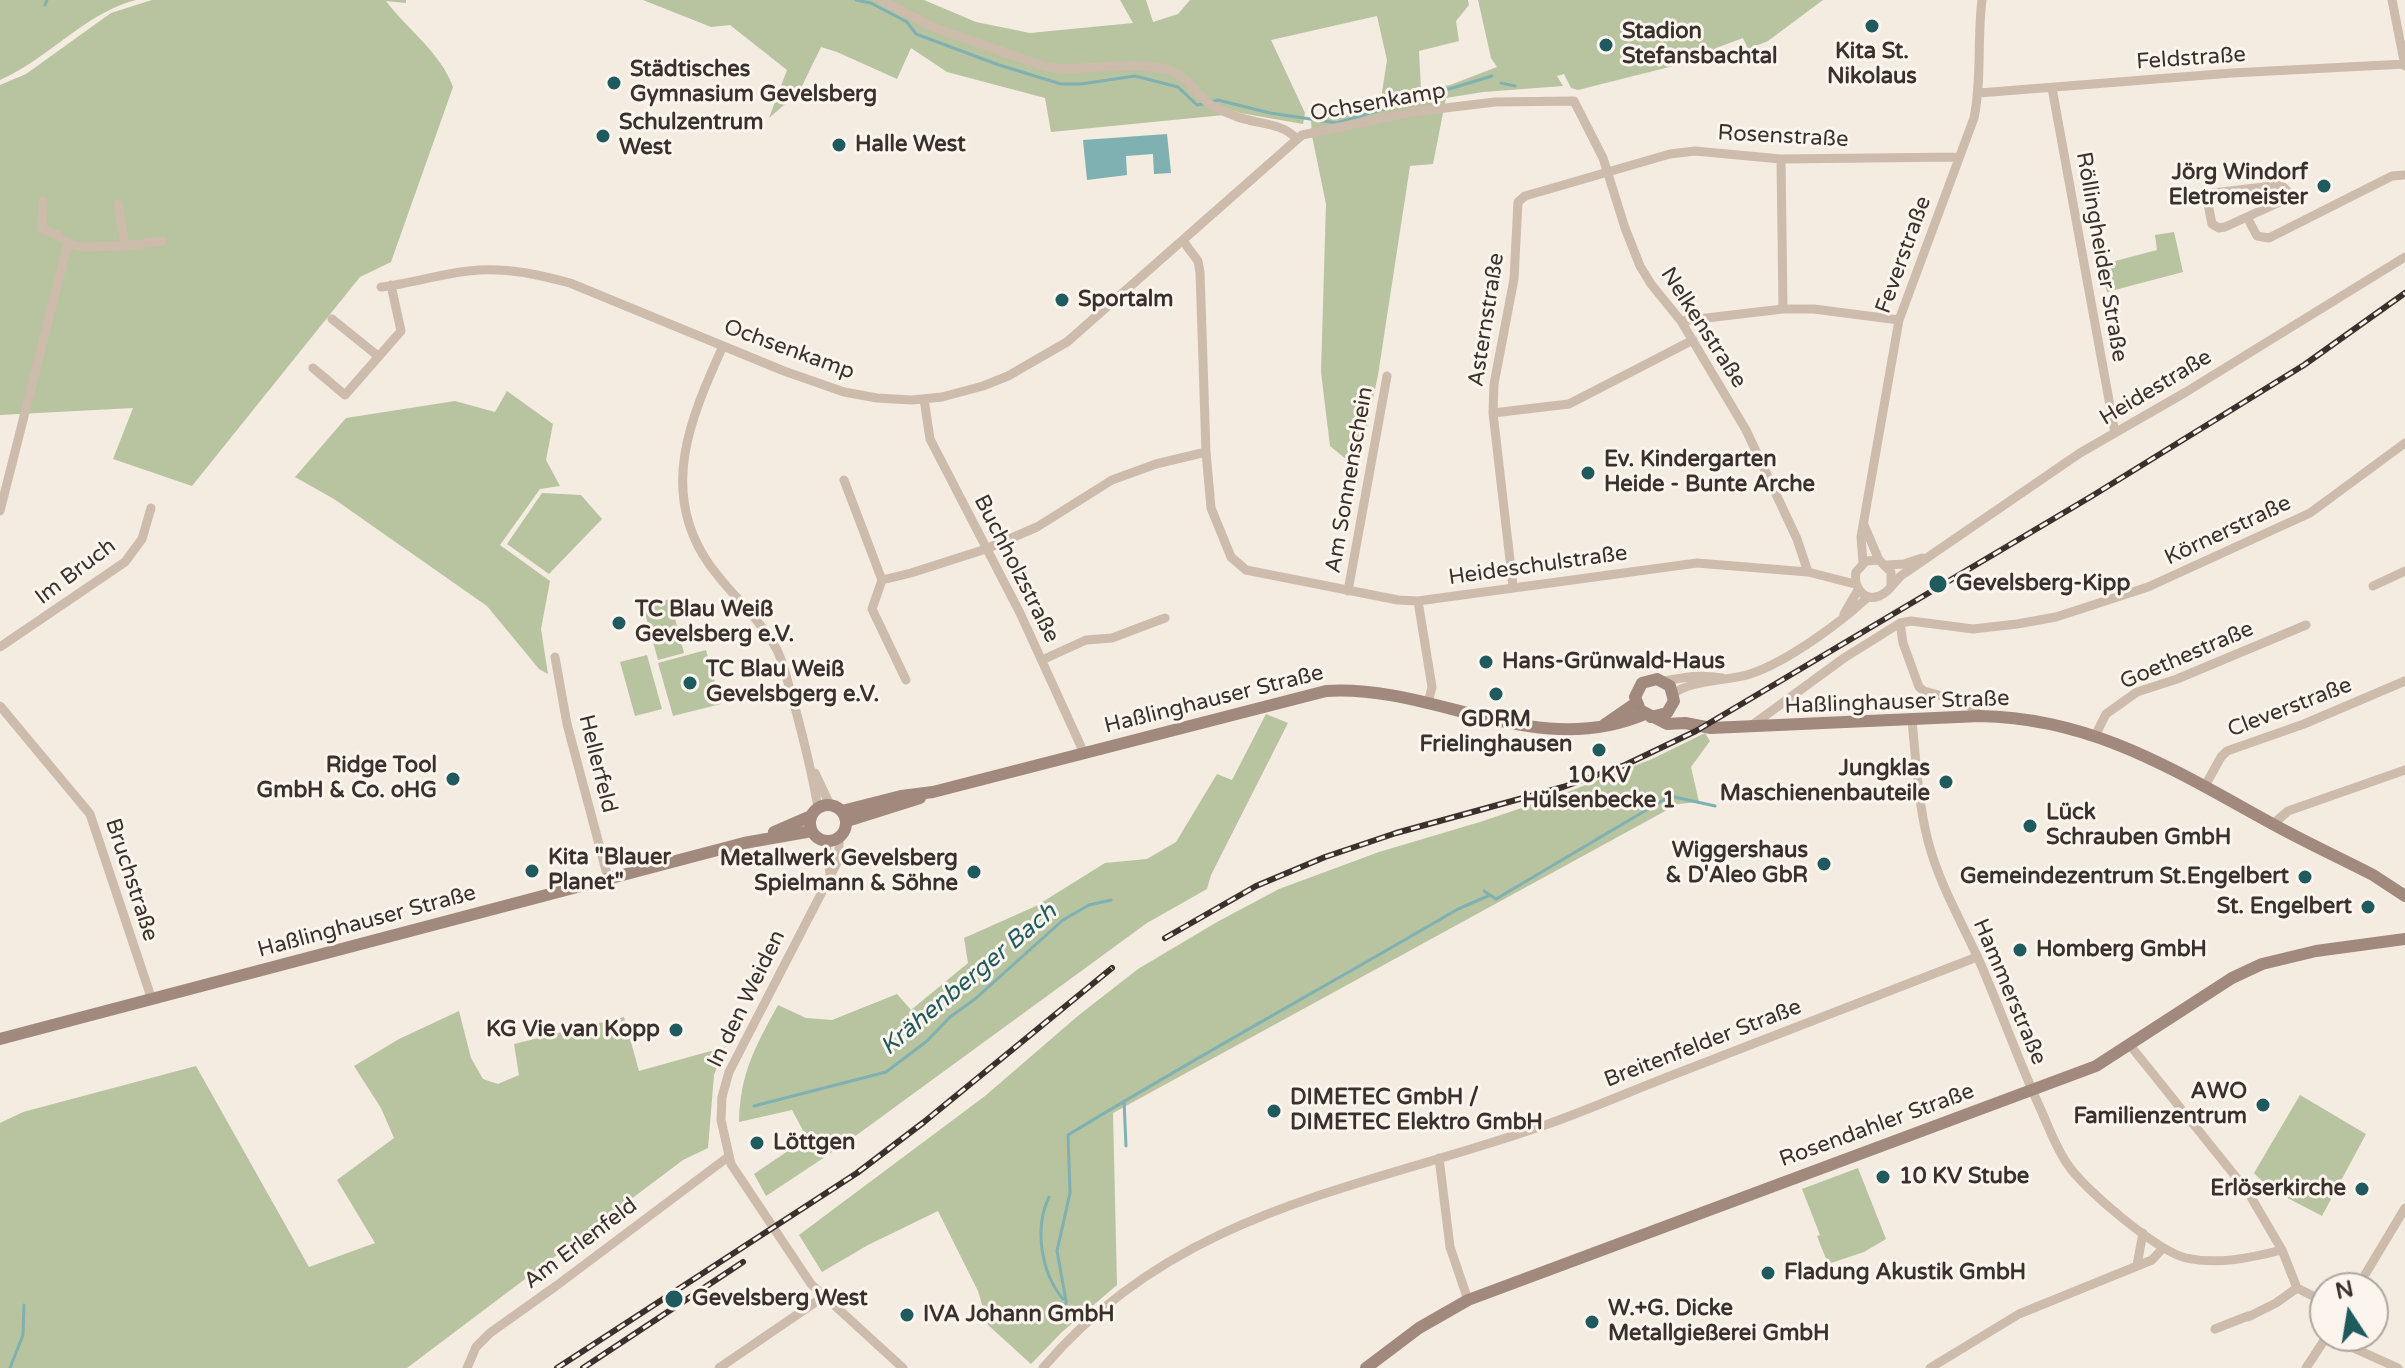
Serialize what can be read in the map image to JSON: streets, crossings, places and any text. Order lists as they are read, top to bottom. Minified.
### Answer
{"streets":{"main road":["Haßlinghauser Straße","Rosendahler Straße"],"street":["Feldstraße","Ochsenkamp","Rosenstraße","Feverstraße","Röllingheider Straße","Asternstraße","Nelkenstraße","Heidestraße","Am Sonnenschein","Körnerstraße","Heideschulstraße","Buchholzstraße","Im Bruch","Goethestraße","Cleverstraße","Hellerfeld","Bruchstraße","Hammerstraße","In den Weiden","Breitenfelder Straße","Am Erlenfeld"]},"crossings":[["Feldstraße","Feverstraße"],["Feldstraße","Röllingheider Straße"],["Ochsenkamp","Nelkenstraße"],["Ochsenkamp","Buchholzstraße"],["Rosenstraße","Feverstraße"],["Rosenstraße","Asternstraße"],["Rosenstraße","Nelkenstraße"],["Feverstraße","Heidestraße"],["Feverstraße","Heideschulstraße"],["Röllingheider Straße","Heidestraße"],["Asternstraße","Nelkenstraße"],["Asternstraße","Heideschulstraße"],["Nelkenstraße","Heideschulstraße"],["Heidestraße","Heideschulstraße"],["Heidestraße","Haßlinghauser Straße"],["Am Sonnenschein","Heideschulstraße"],["Buchholzstraße","Haßlinghauser Straße"],["Goethestraße","Haßlinghauser Straße"],["Haßlinghauser Straße","Cleverstraße"],["Haßlinghauser Straße","Hellerfeld"],["Haßlinghauser Straße","Bruchstraße"],["Haßlinghauser Straße","Hammerstraße"],["Hammerstraße","Breitenfelder Straße"],["Hammerstraße","Rosendahler Straße"],["In den Weiden","Am Erlenfeld"]],"water":["Krähenberger Bach"],"places":["Kita St. Nikolaus","Stadion Stefansbachtal","Städtisches Gymnasium Gevelsberg","Schulzentrum West","Halle West","Jörg Windorf Eletromeister","Sportalm","Ev. Kindergarten Heide - Bunte Arche","Gevelsberg-Kipp","TC Blau Weiß Gevelsberg e.V.","Hans-Grünwald-Haus","TC Blau Weiß Gevelsbgerg e.V.","GDRM Frielinghausen","10 KV Hülsenbecke 1","Ridge Tool GmbH & Co. oHG","Jungklas Maschienenbauteile","Lück Schrauben GmbH","Wiggershaus & D'Aleo GbR","Kita \"Blauer Planet\"","Metallwerk Gevelsberg Spielmann & Söhne","Gemeindezentrum St.Engelbert","St. Engelbert","Homberg GmbH","KG Vie van Kopp","AWO Familienzentrum","DIMETEC GmbH / DIMETEC Elektro GmbH","Löttgen","10 KV Stube","Erlöserkirche","Fladung Akustik GmbH","Gevelsberg West","IVA Johann GmbH","W.+G. Dicke Metallgießerei GmbH"],"north":"top"}
